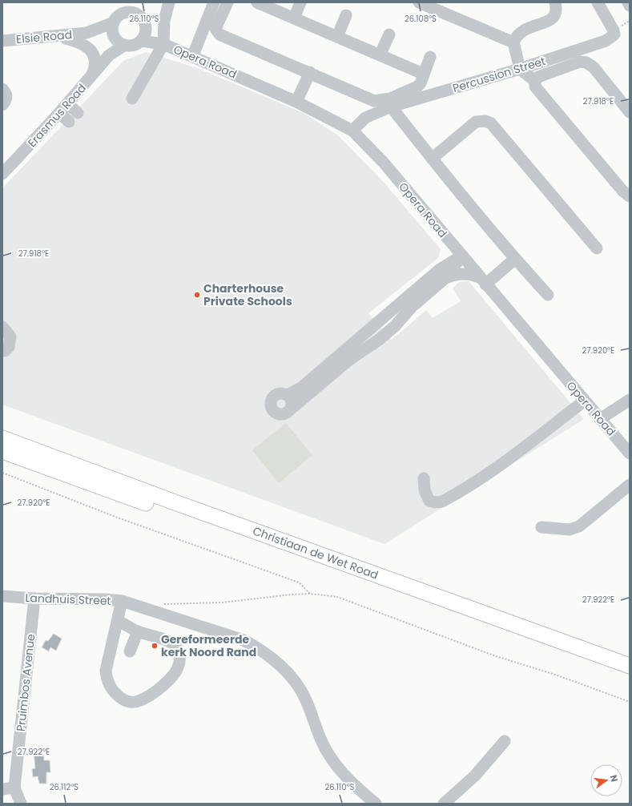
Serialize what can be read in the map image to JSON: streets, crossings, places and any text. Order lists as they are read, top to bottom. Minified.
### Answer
{"streets":{"main road":["Christiaan de Wet Road"],"street":["Elsie Road","Opera Road","Percussion Street","Erasmus Road","Landhuis Street","Pruimbos Avenue"]},"crossings":[["Elsie Road","Opera Road"],["Elsie Road","Erasmus Road"],["Opera Road","Percussion Street"],["Opera Road","Erasmus Road"],["Landhuis Street","Pruimbos Avenue"]],"places":["Charterhouse Private Schools","Gereformeerde kerk Noord Rand"],"north":"right","coordinates":["26.110°S","26.108°S","27.918°E","27.920°E","27.922°E","26.112°S"]}
